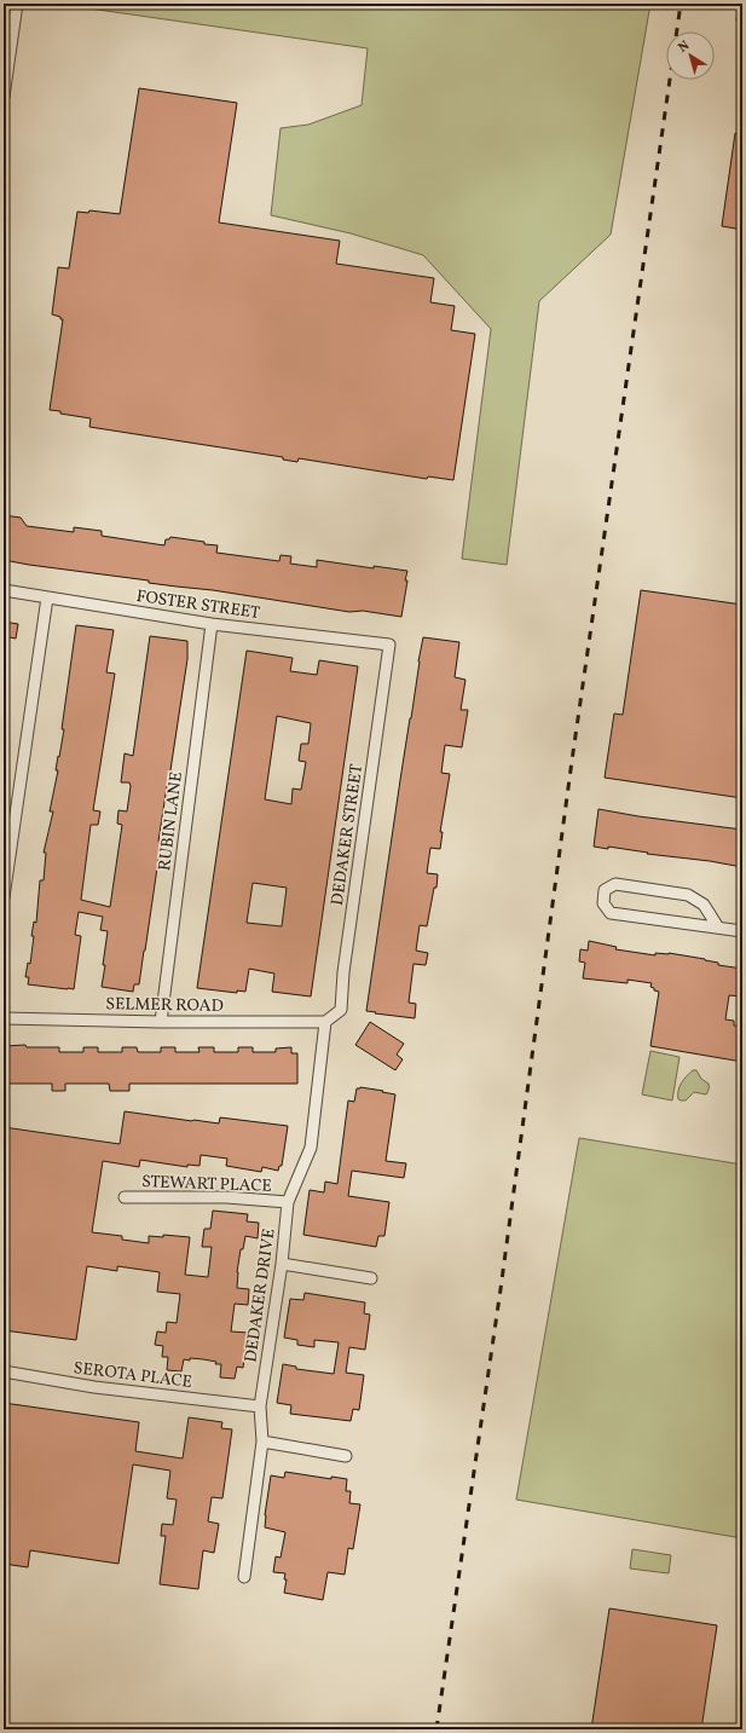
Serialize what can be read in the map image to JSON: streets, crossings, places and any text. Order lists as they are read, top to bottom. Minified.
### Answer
{"streets":{"street":["FOSTER STREET","RUBIN LANE","DEDAKER STREET","SELMER ROAD","STEWART PLACE","DEDAKER DRIVE","SEROTA PLACE"]},"crossings":[["FOSTER STREET","RUBIN LANE"],["FOSTER STREET","DEDAKER STREET"],["RUBIN LANE","SELMER ROAD"],["DEDAKER STREET","SELMER ROAD"],["DEDAKER STREET","DEDAKER DRIVE"],["SELMER ROAD","DEDAKER DRIVE"],["STEWART PLACE","DEDAKER DRIVE"],["DEDAKER DRIVE","SEROTA PLACE"]],"north":"top left"}
